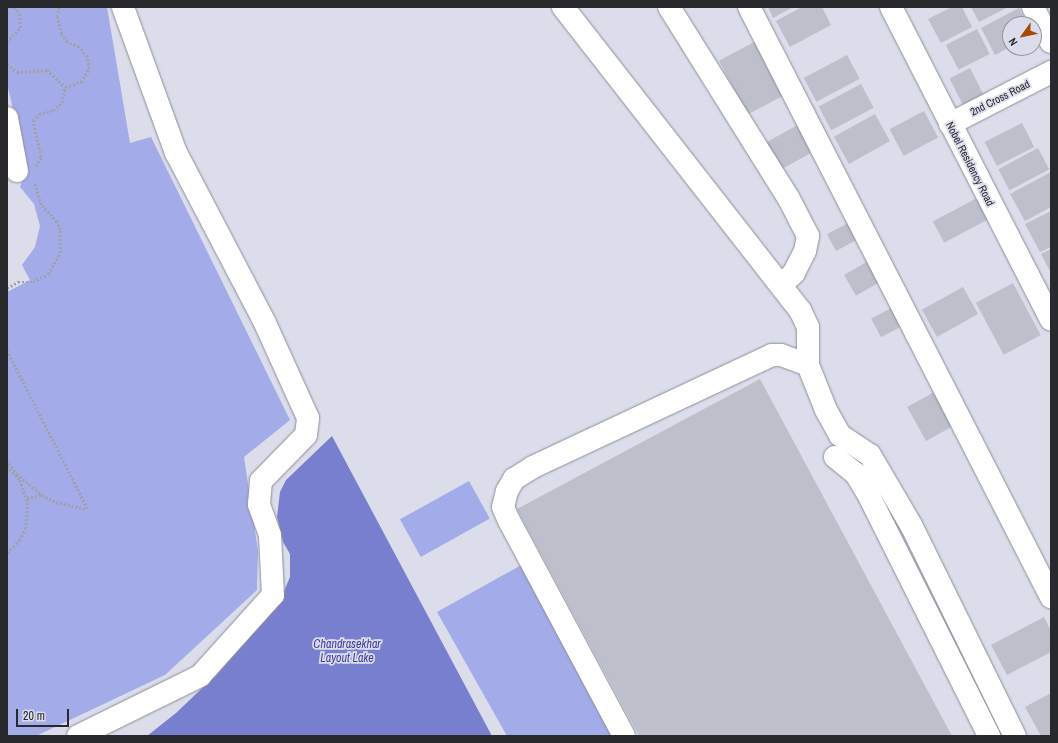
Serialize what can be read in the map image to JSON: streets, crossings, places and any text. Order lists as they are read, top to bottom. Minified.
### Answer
{"streets":{"street":["2nd Cross Road","Nobel Residency Road"]},"crossings":[["2nd Cross Road","Nobel Residency Road"]],"water":["Chandrasekhar Layout Lake"],"scale_bar":"20 m","north":"bottom left"}
